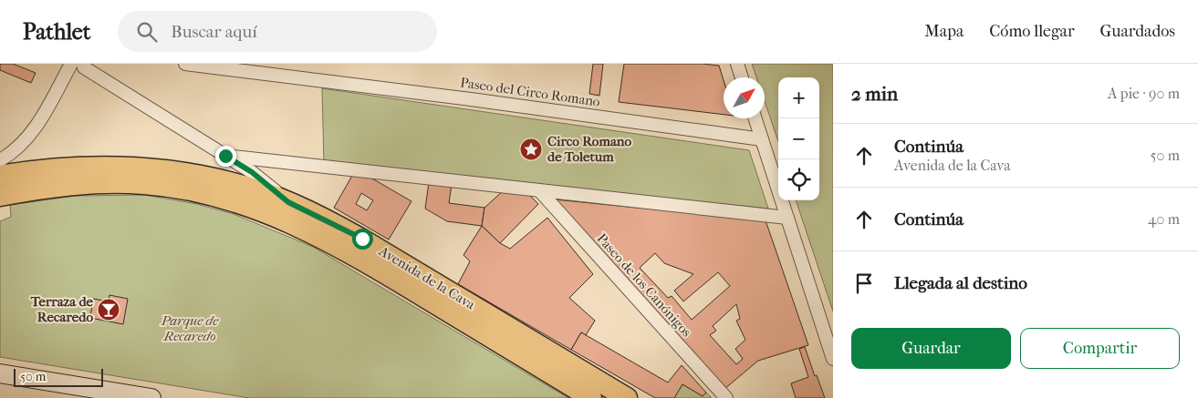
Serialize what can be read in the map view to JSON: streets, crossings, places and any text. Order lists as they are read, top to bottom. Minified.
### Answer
{"streets":{"main road":["Avenida de la Cava"],"street":["Paseo del Circo Romano","Paseo de los Canónigos"]},"parks":["Parque de Recaredo"],"places":{"place":["Circo Romano de Toletum"],"bar":["Terraza de Recaredo"]},"scale_bar":"50 m","north":"top right","page":{"header":"Pathlet","search":"Buscar aquí","nav":["Mapa","Cómo llegar","Guardados"],"heading":["2 min","A pie · 90 m"],"map_buttons":["+","−"],"list":[["Continúa","Avenida de la Cava","50 m"],["Continúa","40 m"],"Llegada al destino"],"buttons":["Guardar","Compartir"],"scale":"50 m"}}
